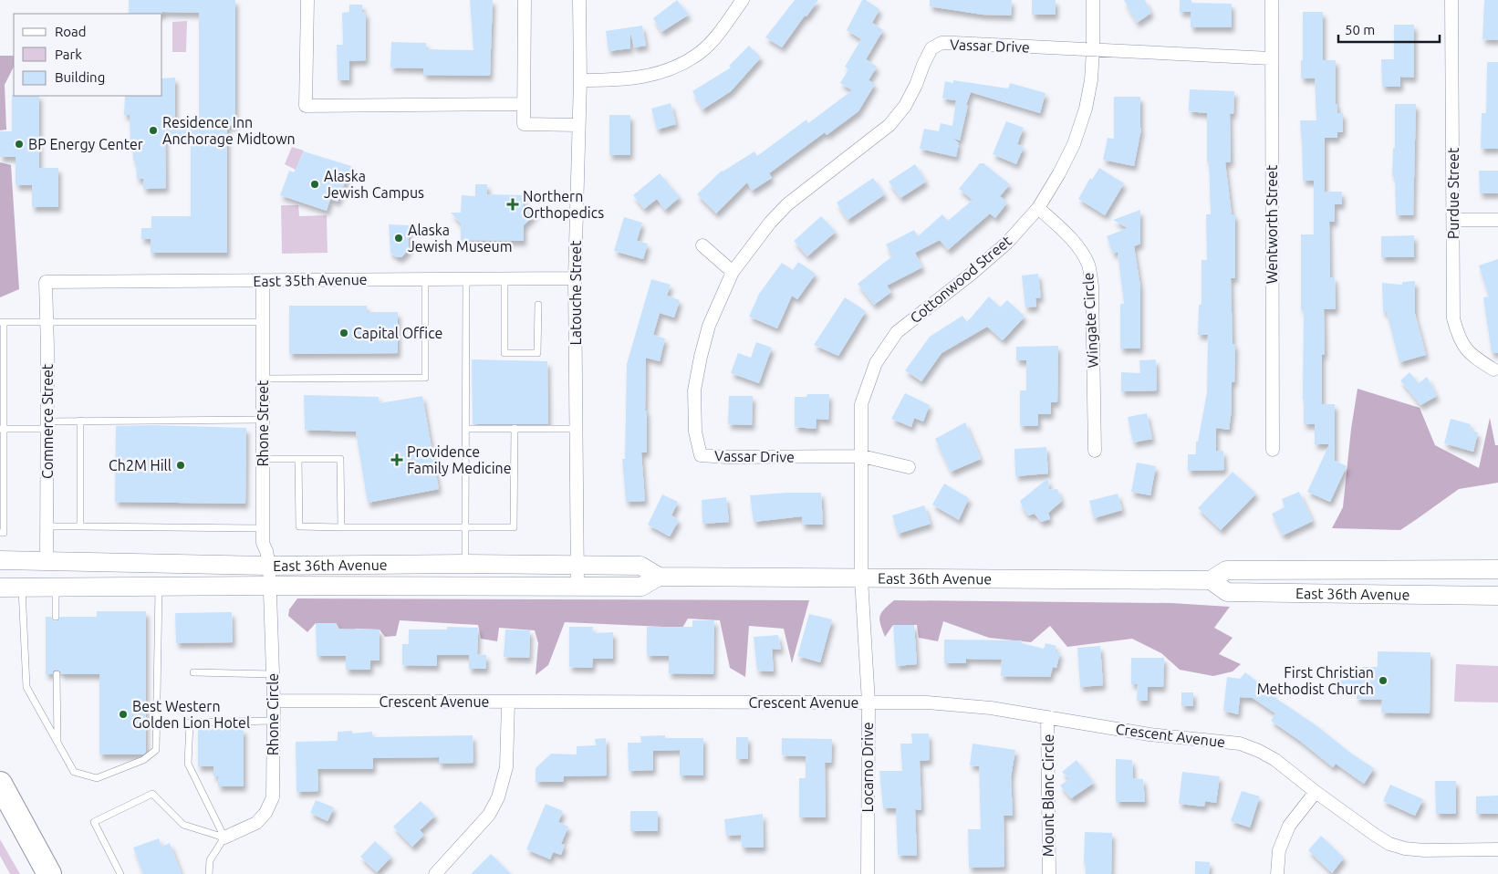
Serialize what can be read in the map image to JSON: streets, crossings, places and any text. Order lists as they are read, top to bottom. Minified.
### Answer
{"streets":{"main road":["East 36th Avenue"],"street":["Vassar Drive","Purdue Street","Wentworth Street","Cottonwood Street","East 35th Avenue","Latouche Street","Wingate Circle","Commerce Street","Rhone Street","Crescent Avenue","Rhone Circle","Locarno Drive","Mount Blanc Circle"]},"crossings":[["Vassar Drive","Wentworth Street"],["Vassar Drive","Cottonwood Street"],["Cottonwood Street","Wingate Circle"],["Cottonwood Street","East 36th Avenue"],["Cottonwood Street","Locarno Drive"],["East 35th Avenue","Latouche Street"],["East 35th Avenue","Commerce Street"],["East 35th Avenue","Rhone Street"],["Latouche Street","East 36th Avenue"],["Commerce Street","East 36th Avenue"],["Rhone Street","East 36th Avenue"],["Rhone Street","Rhone Circle"],["East 36th Avenue","Rhone Circle"],["East 36th Avenue","Locarno Drive"],["Crescent Avenue","Rhone Circle"],["Crescent Avenue","Locarno Drive"],["Crescent Avenue","Mount Blanc Circle"]],"places":{"other":["Residence Inn Anchorage Midtown","BP Energy Center","Alaska Jewish Campus","Alaska Jewish Museum","Capital Office","Ch2M Hill","First Christian Methodist Church","Best Western Golden Lion Hotel"],"health":["Northern Orthopedics","Providence Family Medicine"]},"legend":["Road","Park","Building"],"scale_bar":"50 m"}
